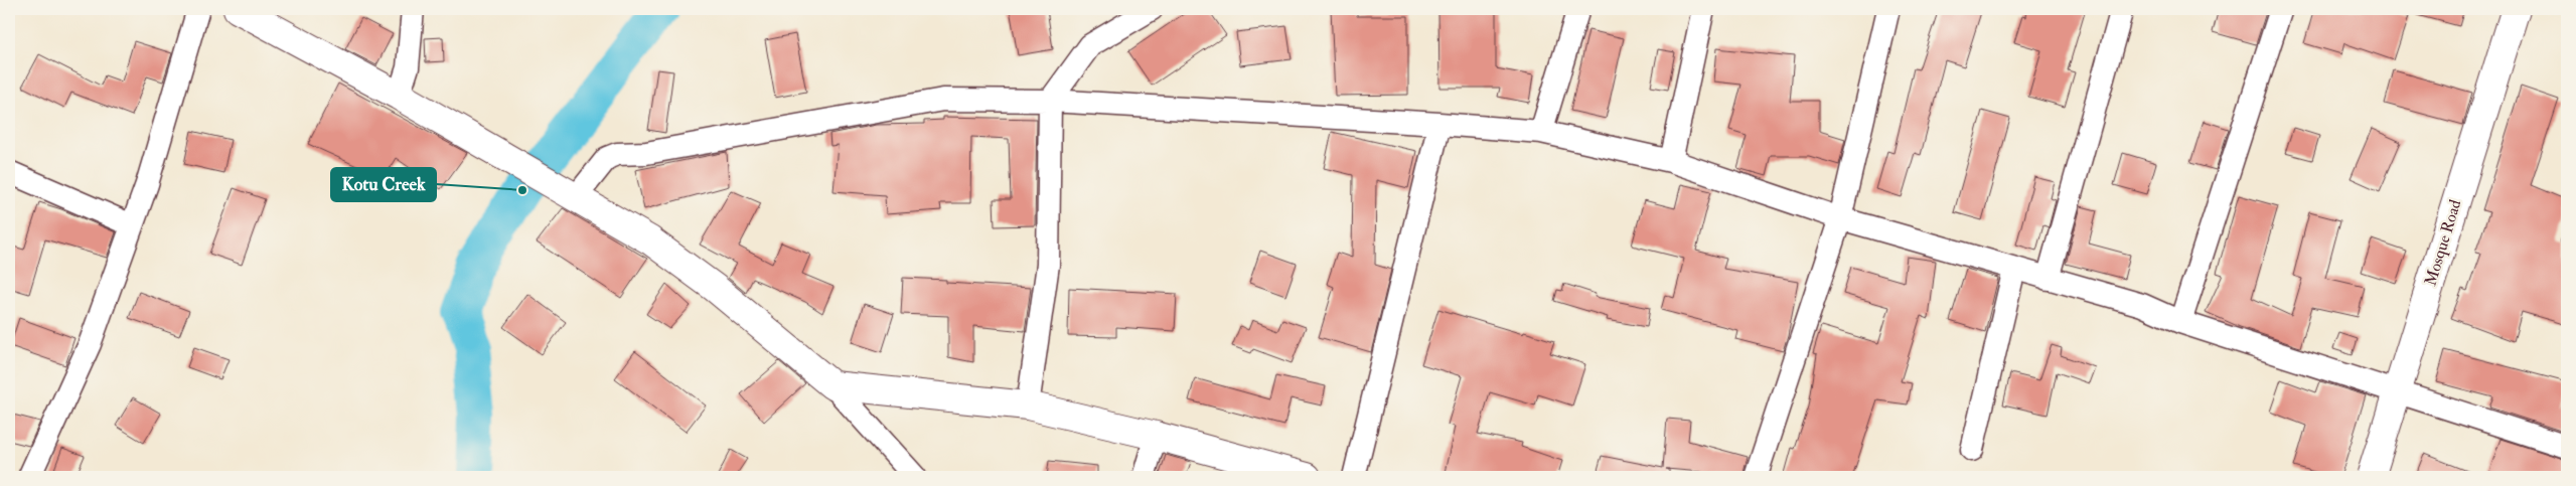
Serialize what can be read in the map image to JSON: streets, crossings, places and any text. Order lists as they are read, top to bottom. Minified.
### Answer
{"streets":{"street":["Mosque Road"]},"places":["Kotu Creek"]}
